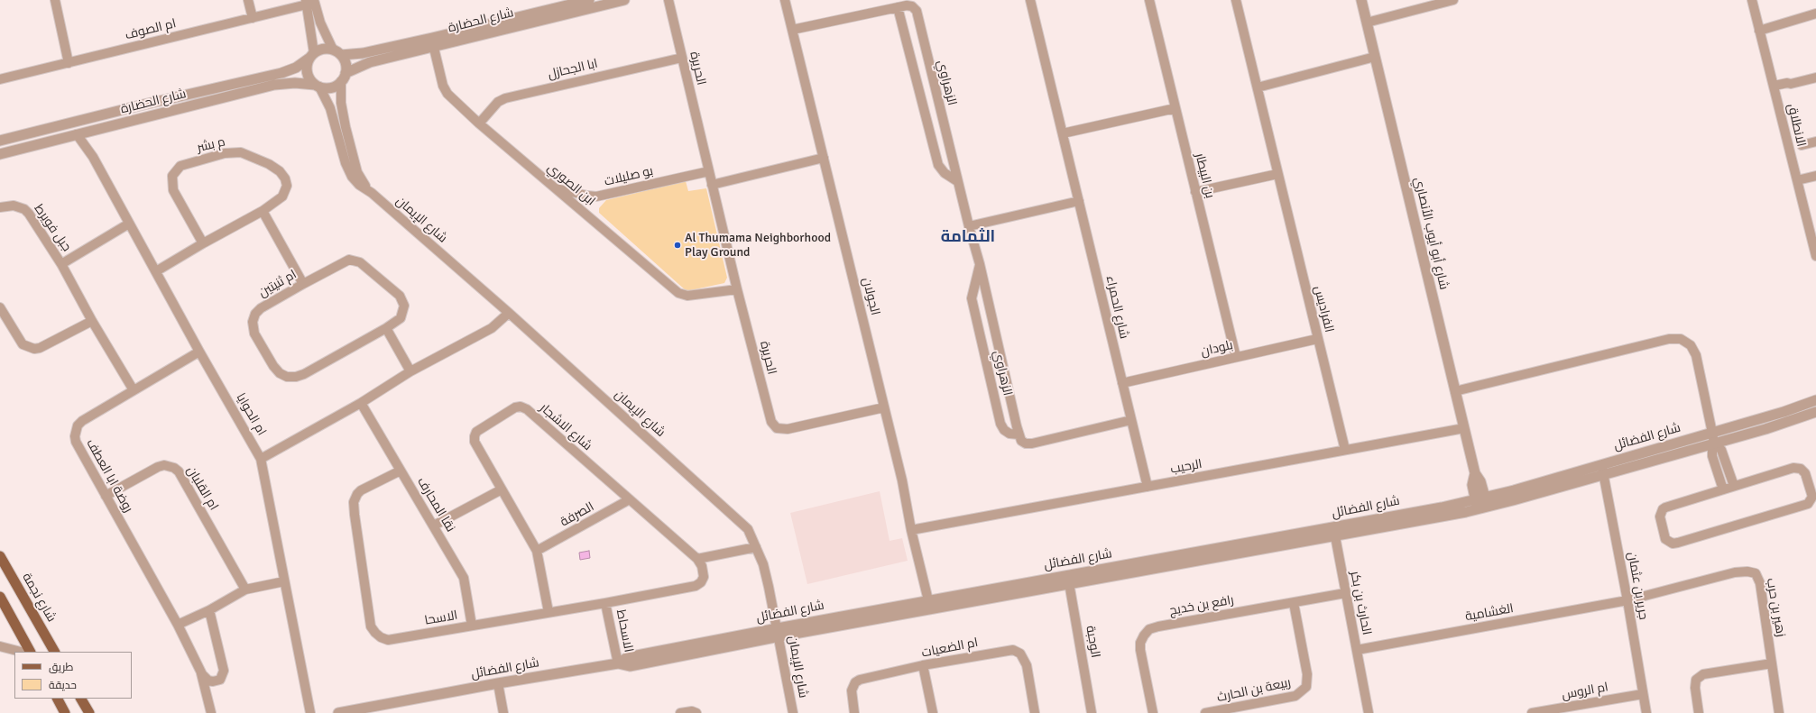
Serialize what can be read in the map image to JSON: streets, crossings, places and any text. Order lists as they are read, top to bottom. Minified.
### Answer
{"streets":{"main road":["شارع نجمة"],"street":["شارع الحضارة","ام الصوف","الحريرة","ابا الجحازل","الزهراوي","الانطلاق","م بشر","بن البيطار","بو صليلات","ابن الصوري","شارع الإيمان","جبل فويرط","شارع أبو أيوب الأنصاري","ام ثنيتين","الجولان","شارع الحمراء","الفراديس","بلودان","ام الحوايا","شارع الاشجار","شارع الفضائل","الرحيب","روضة ابا العطف","ام القلبان","نقا المحارف","الصرفة","جرير بن عثمان","الحارث بن بكر","رافع بن خديج","زهير بن حرب","الغشامية","الاسحا","الاسحاط","الوجبة","ام الضعيات","ربيعة بن الحارث","ام الروس"]},"crossings":[["شارع الحضارة","ابن الصوري"],["شارع الحضارة","شارع الإيمان"],["شارع الحضارة","ام الحوايا"],["الحريرة","ابا الجحازل"],["الحريرة","بو صليلات"],["الحريرة","ابن الصوري"],["الحريرة","الجولان"],["ابا الجحازل","ابن الصوري"],["الزهراوي","الجولان"],["الزهراوي","شارع الحمراء"],["م بشر","ام الحوايا"],["بن البيطار","بلودان"],["بو صليلات","ابن الصوري"],["شارع الإيمان","شارع الفضائل"],["جبل فويرط","ام الحوايا"],["جبل فويرط","روضة ابا العطف"],["شارع أبو أيوب الأنصاري","شارع الفضائل"],["شارع أبو أيوب الأنصاري","الرحيب"],["الجولان","شارع الفضائل"],["الجولان","الرحيب"],["شارع الحمراء","بلودان"],["شارع الحمراء","الرحيب"],["الفراديس","بلودان"],["الفراديس","الرحيب"],["ام الحوايا","روضة ابا العطف"],["شارع الاشجار","الصرفة"],["شارع الاشجار","الاسحا"],["شارع الفضائل","جرير بن عثمان"],["شارع الفضائل","الاسحاط"],["شارع الفضائل","الوجبة"],["روضة ابا العطف","ام القلبان"],["نقا المحارف","الاسحا"],["جرير بن عثمان","زهير بن حرب"],["جرير بن عثمان","الغشامية"],["جرير بن عثمان","ام الروس"],["الحارث بن بكر","رافع بن خديج"],["الحارث بن بكر","الغشامية"],["رافع بن خديج","ربيعة بن الحارث"],["زهير بن حرب","الغشامية"],["الاسحا","الاسحاط"]],"districts":["الثمامة"],"places":["Al Thumama Neighborhood Play Ground"],"legend":["طريق","حديقة"]}
